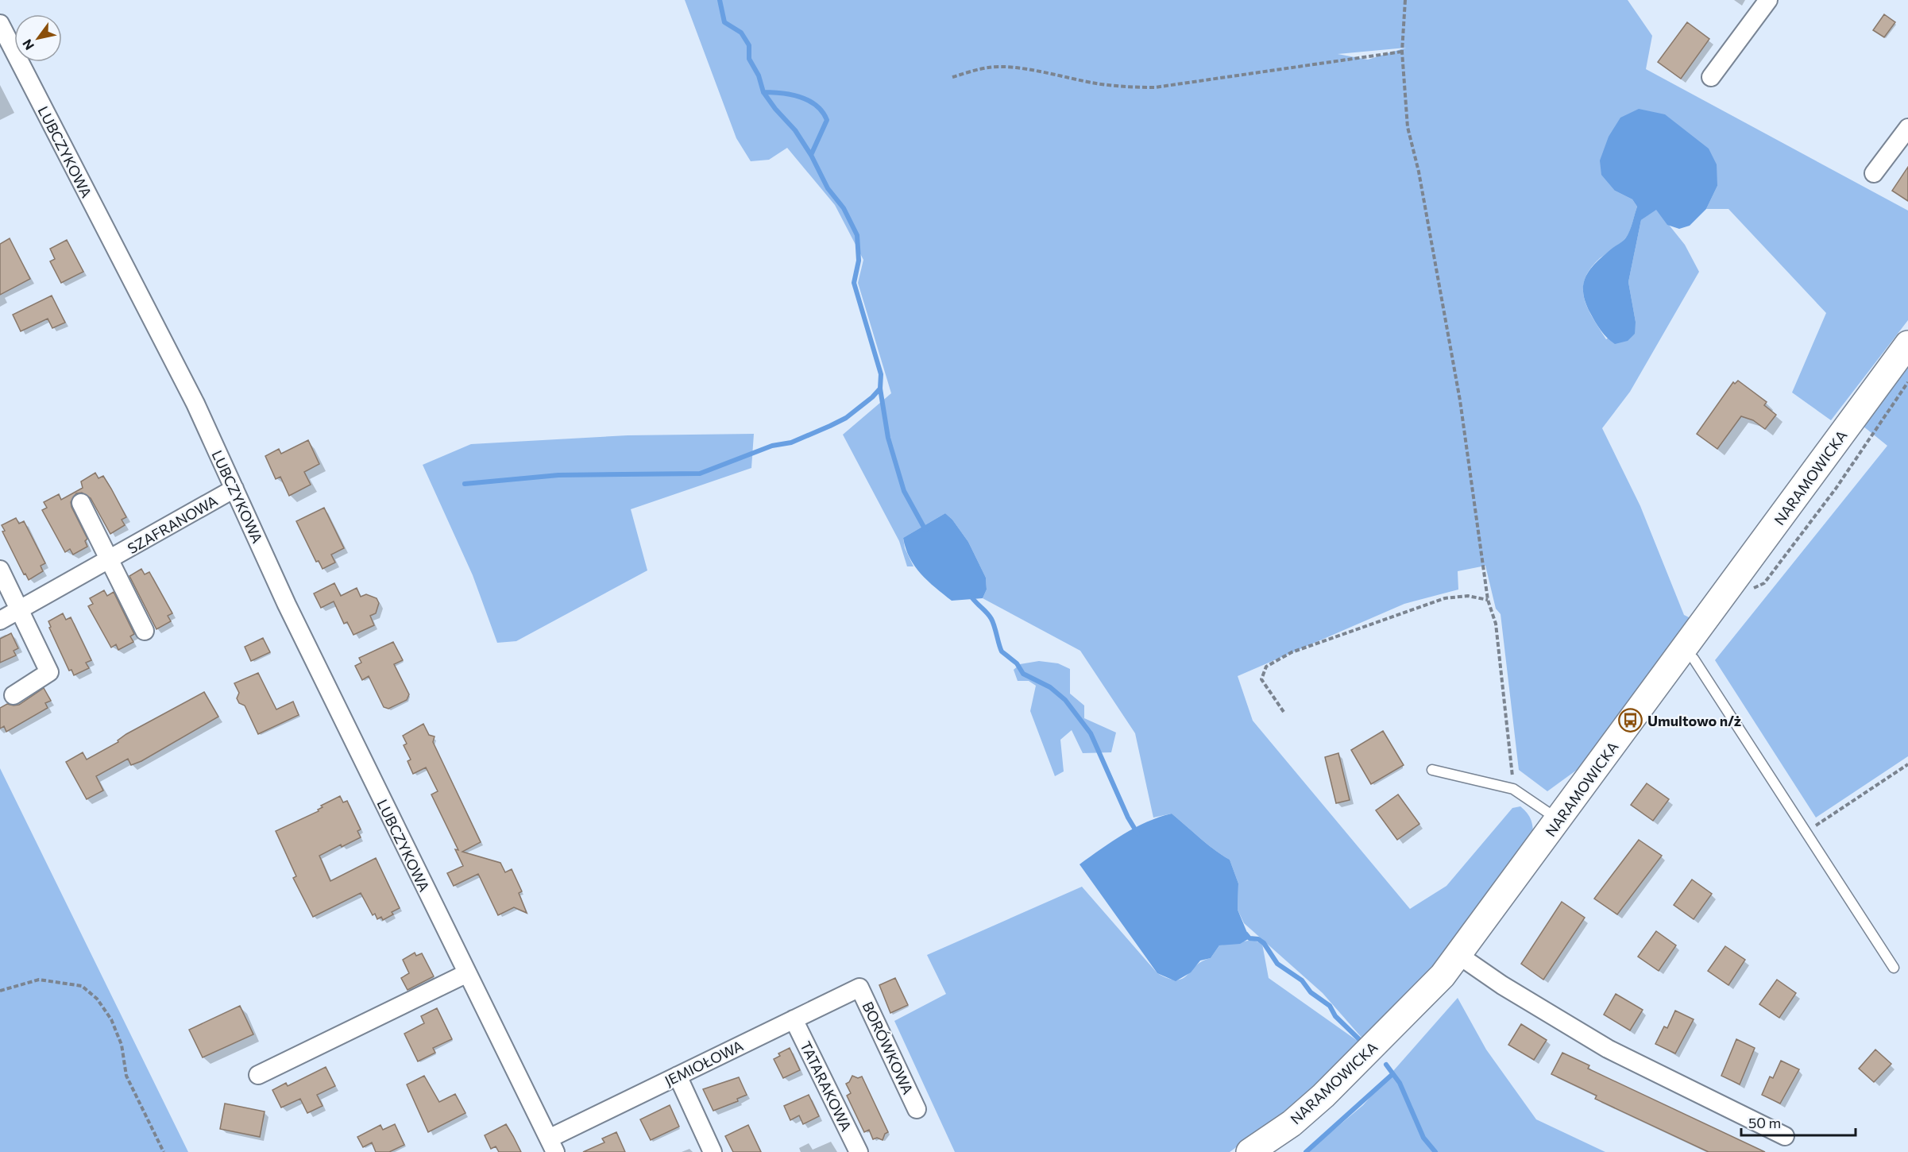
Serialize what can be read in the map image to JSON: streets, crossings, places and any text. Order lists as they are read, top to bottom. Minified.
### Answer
{"streets":{"street":["LUBCZYKOWA","NARAMOWICKA","SZAFRANOWA","BORÓWKOWA","JEMIOŁOWA","TATARAKOWA"]},"crossings":[["LUBCZYKOWA","SZAFRANOWA"],["LUBCZYKOWA","JEMIOŁOWA"],["BORÓWKOWA","JEMIOŁOWA"],["JEMIOŁOWA","TATARAKOWA"]],"places":{"bus stop":["Umultowo n/ż"]},"scale_bar":"50 m","north":"bottom left"}
